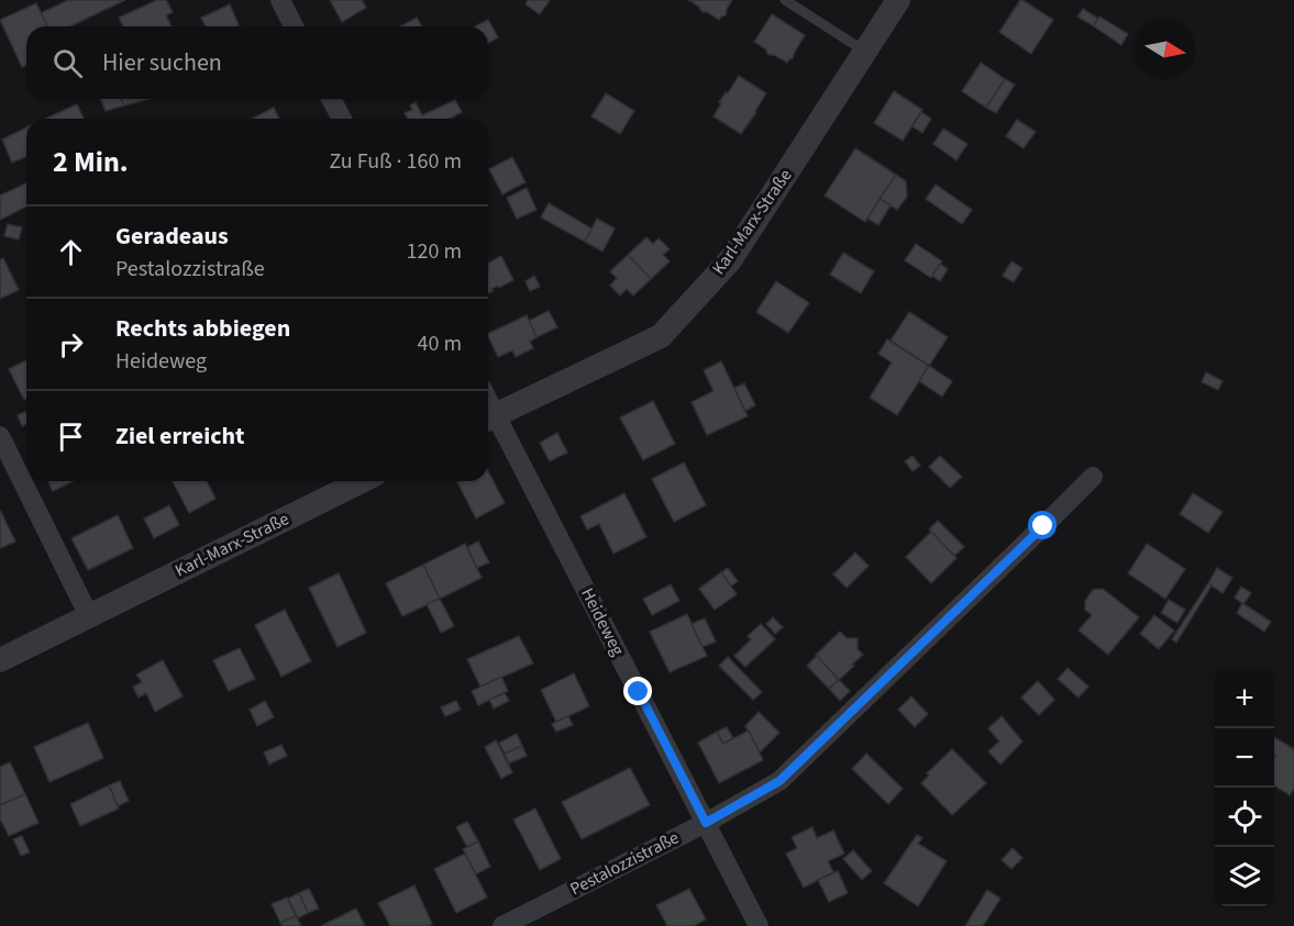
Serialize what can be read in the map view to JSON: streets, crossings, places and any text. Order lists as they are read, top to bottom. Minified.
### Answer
{"streets":{"street":["Karl-Marx-Straße","Heideweg","Pestalozzistraße"]},"crossings":[["Karl-Marx-Straße","Heideweg"],["Heideweg","Pestalozzistraße"]],"north":"right","page":{"search":"Hier suchen","heading":["2 Min.","Zu Fuß · 160 m"],"list":[["Geradeaus","Pestalozzistraße","120 m"],["Rechts abbiegen","Heideweg","40 m"],"Ziel erreicht"],"map_buttons":["+","−"]}}
